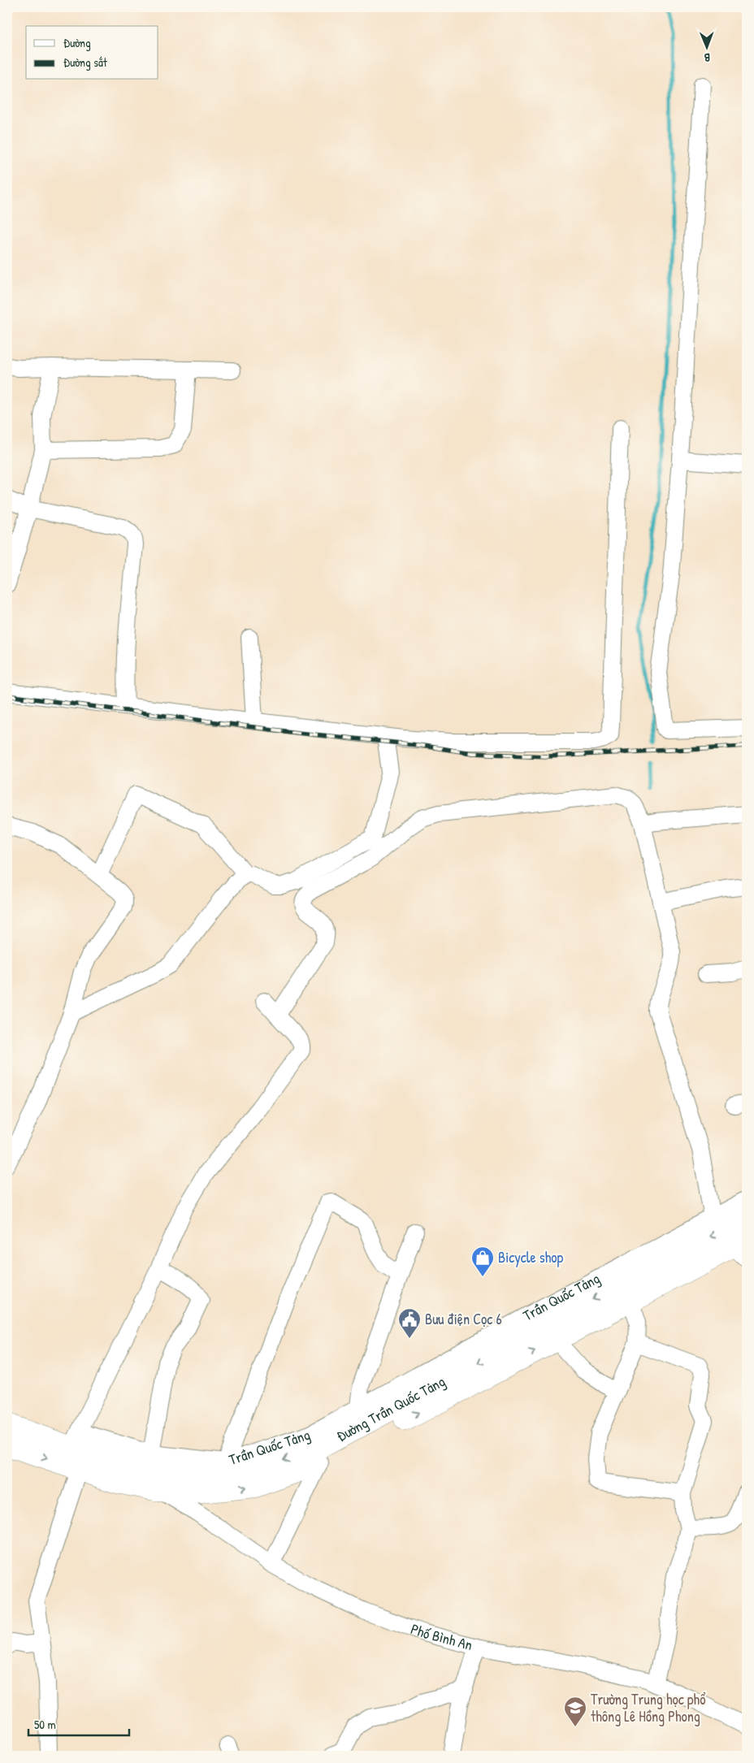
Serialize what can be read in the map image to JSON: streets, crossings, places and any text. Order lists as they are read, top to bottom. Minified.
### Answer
{"streets":{"highway":["Đường Trần Quốc Tảng"],"street":["Trần Quốc Tảng","Phố Bình An"]},"crossings":[["Trần Quốc Tảng","Đường Trần Quốc Tảng"],["Đường Trần Quốc Tảng","Phố Bình An"]],"places":{"shop":["Bicycle shop"],"public building":["Bưu điện Cọc 6"],"school or university":["Trường Trung học phổ thông Lê Hồng Phong"]},"legend":["Đường","Đường sắt"],"scale_bar":"50 m","north":"bottom"}
